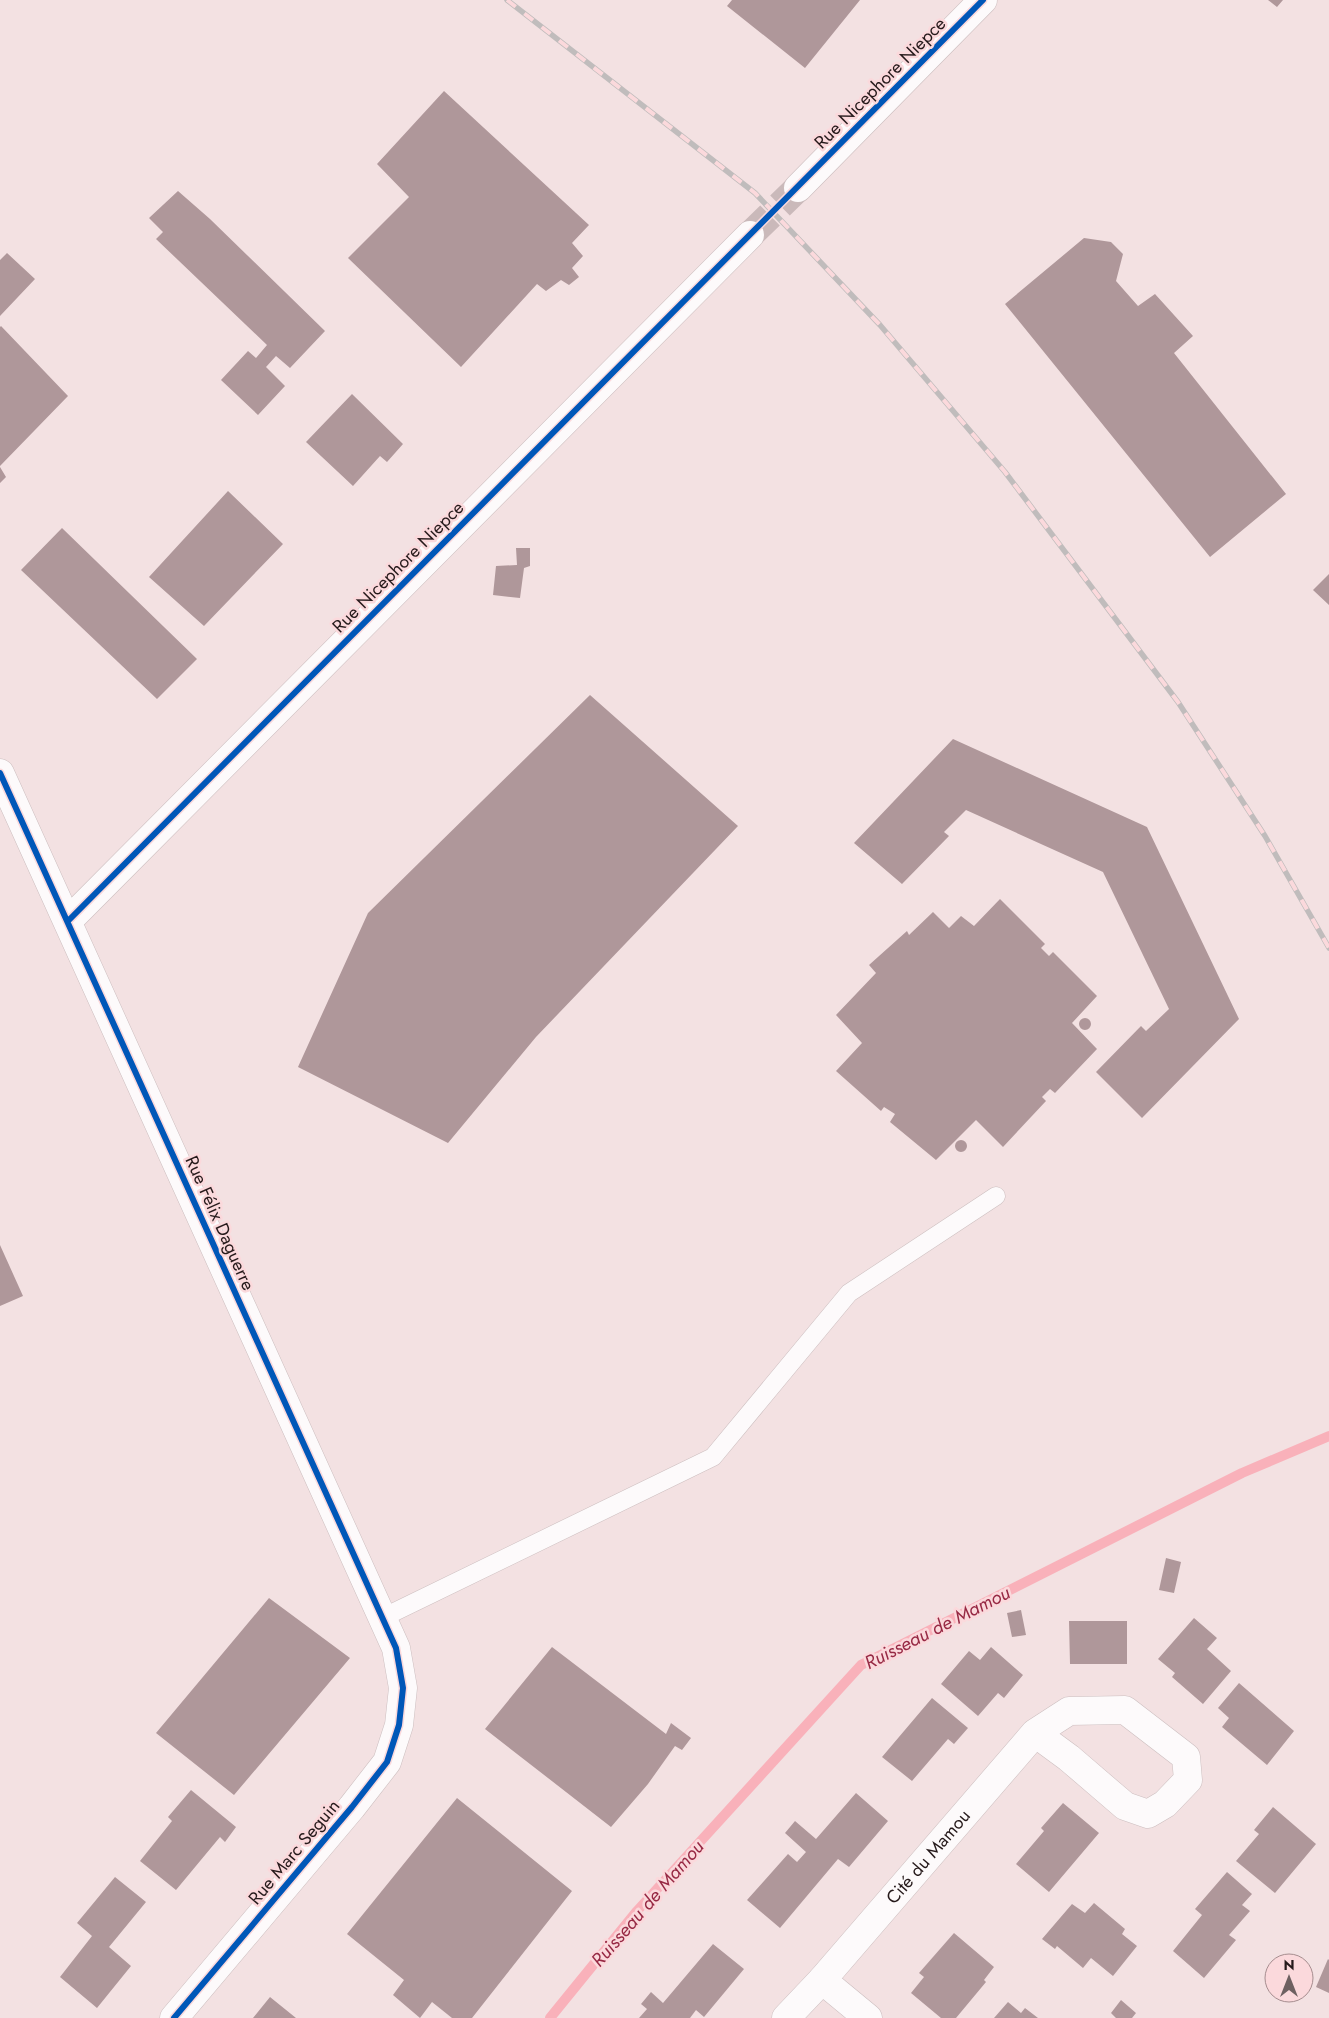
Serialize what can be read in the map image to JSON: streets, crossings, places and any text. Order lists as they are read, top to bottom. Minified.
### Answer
{"streets":{"street":["Rue Nicephore Niepce","Rue Félix Daguerre","Rue Marc Seguin","Cité du Mamou"]},"crossings":[["Rue Nicephore Niepce","Rue Félix Daguerre"],["Rue Félix Daguerre","Rue Marc Seguin"]],"water":["Ruisseau de Mamou"],"north":"top"}
